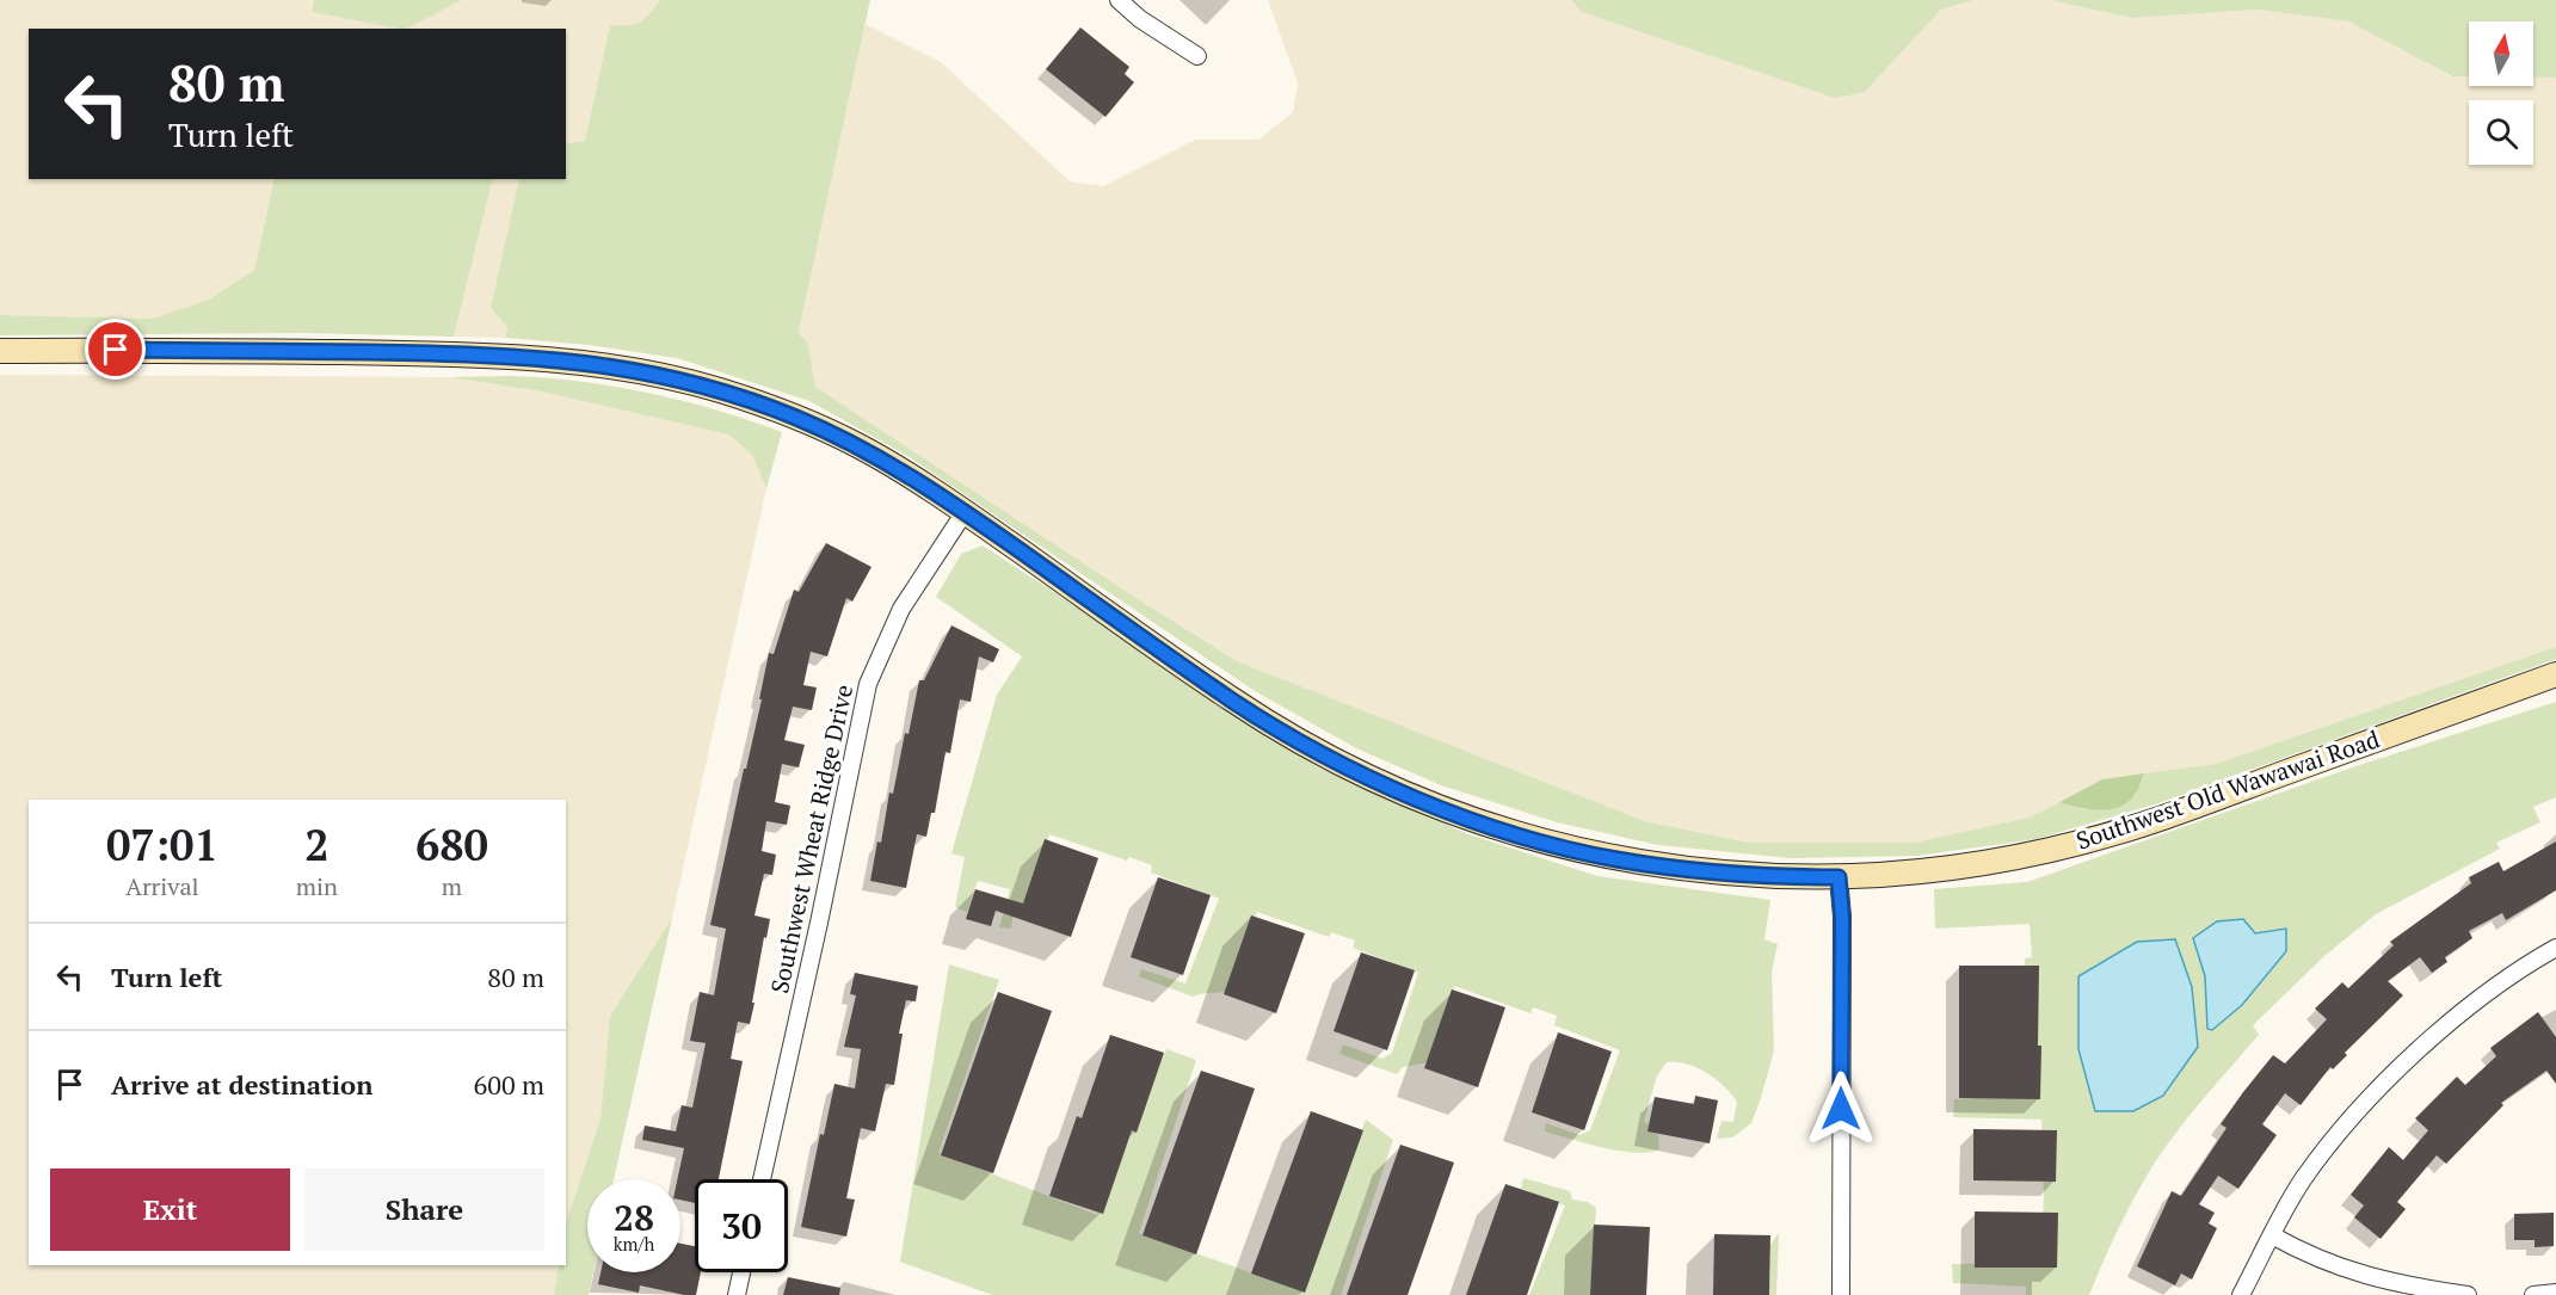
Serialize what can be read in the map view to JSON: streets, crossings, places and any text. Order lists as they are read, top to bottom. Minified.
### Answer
{"streets":{"main road":["Southwest Old Wawawai Road"],"street":["Southwest Wheat Ridge Drive"]},"crossings":[["Southwest Old Wawawai Road","Southwest Wheat Ridge Drive"]],"north":"top","page":{"turn":["80 m","Turn left"],"eta":["07:01","Arrival","2","min","680","m"],"list":[{"name":"Turn left","value":"80 m"},{"name":"Arrive at destination","value":"600 m"}],"buttons":["Exit","Share"],"speed":"28 km/h","limit":"30"}}
